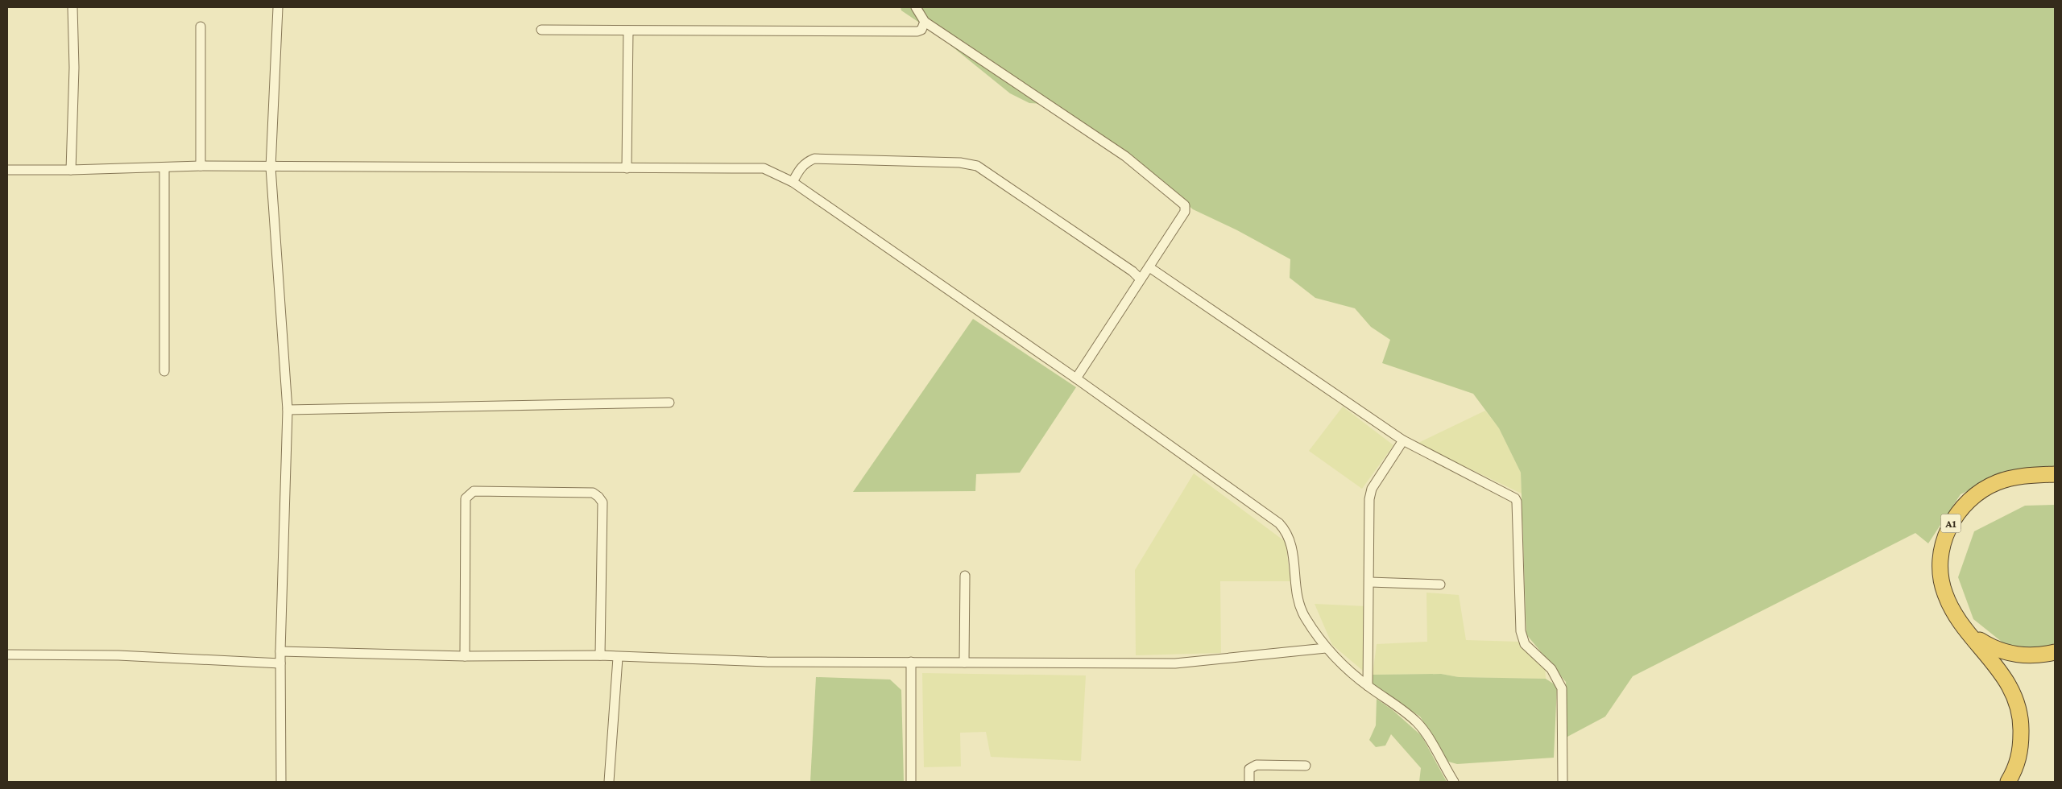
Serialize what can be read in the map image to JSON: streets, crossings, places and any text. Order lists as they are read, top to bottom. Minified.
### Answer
{"streets":{"highway":["A1"]}}
